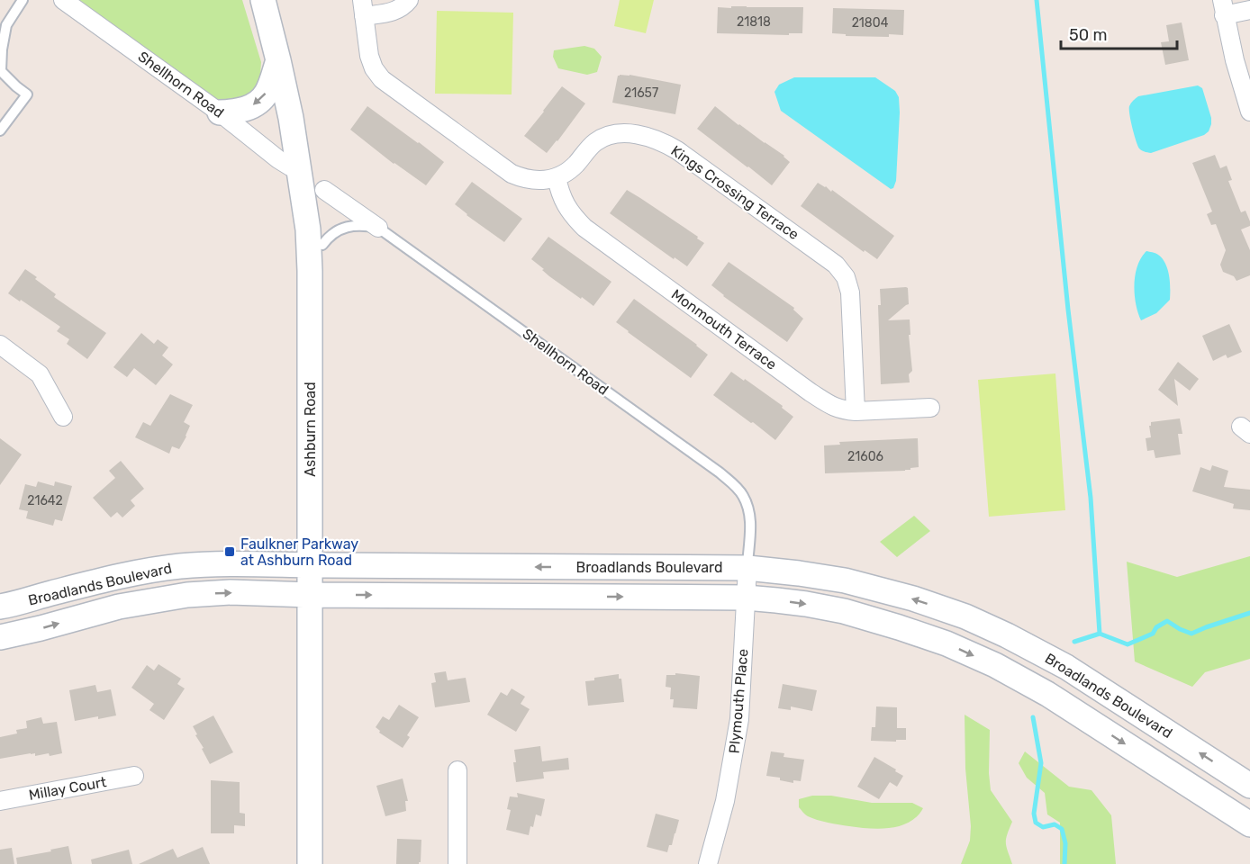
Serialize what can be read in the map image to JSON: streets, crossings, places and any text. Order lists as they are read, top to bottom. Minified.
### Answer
{"streets":{"main road":["Ashburn Road","Broadlands Boulevard"],"street":["Shellhorn Road","Kings Crossing Terrace","Monmouth Terrace","Plymouth Place","Millay Court"]},"crossings":[["Shellhorn Road","Ashburn Road"],["Shellhorn Road","Broadlands Boulevard"],["Shellhorn Road","Plymouth Place"],["Kings Crossing Terrace","Monmouth Terrace"],["Ashburn Road","Broadlands Boulevard"],["Broadlands Boulevard","Plymouth Place"]],"places":{"transit":["Faulkner Parkway at Ashburn Road"]},"house_numbers":["21818","21804","21657","21606","21642"],"scale_bar":"50 m"}
